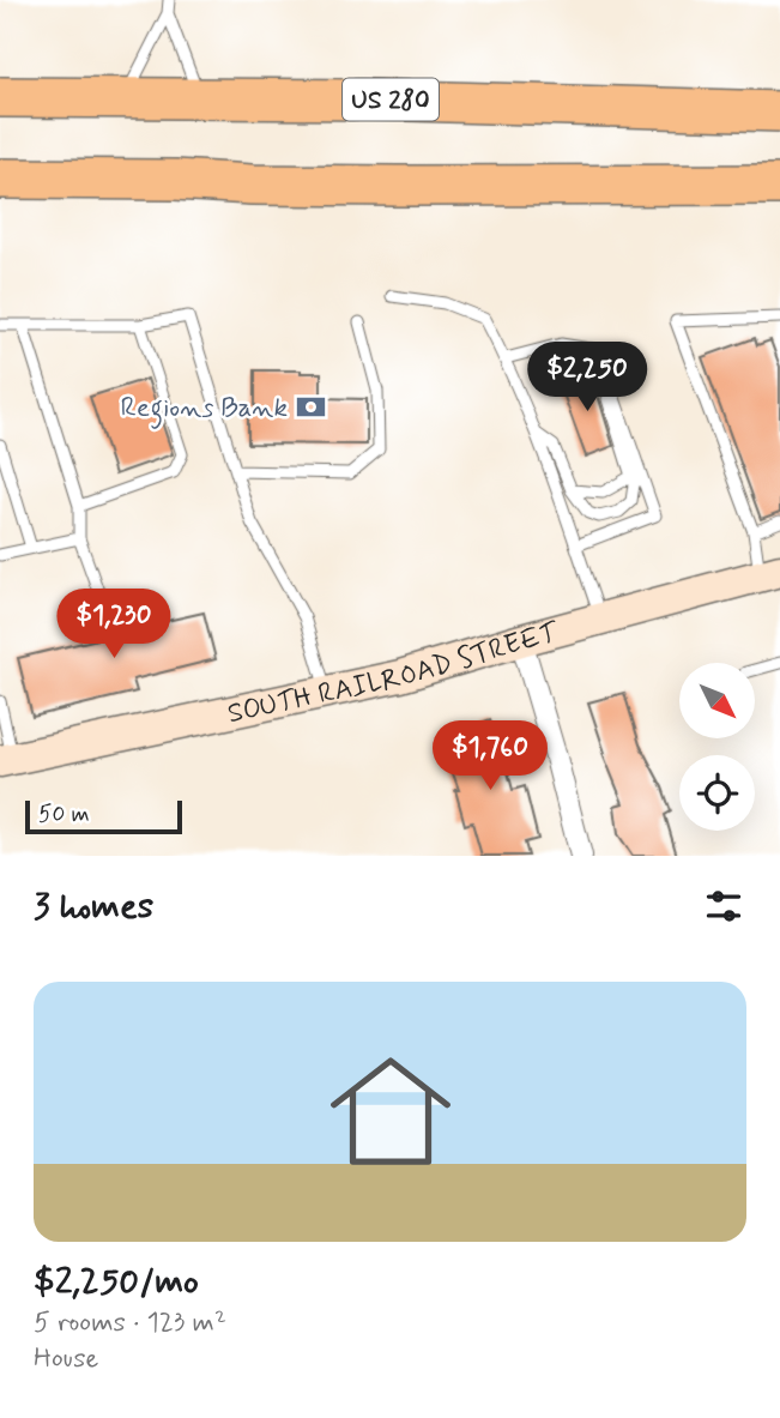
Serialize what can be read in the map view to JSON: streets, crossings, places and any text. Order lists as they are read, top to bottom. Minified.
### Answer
{"streets":{"highway":["US 280"],"street":["SOUTH RAILROAD STREET"]},"places":{"bank":["Regions Bank"]},"scale_bar":"50 m","north":"bottom right","page":{"price":["$2,250","$1,230","$1,760"],"scale":"50 m","heading":"3 homes","list":[{"name":"$2,250/mo","note":"5 rooms · 123 m² · House"}]}}
